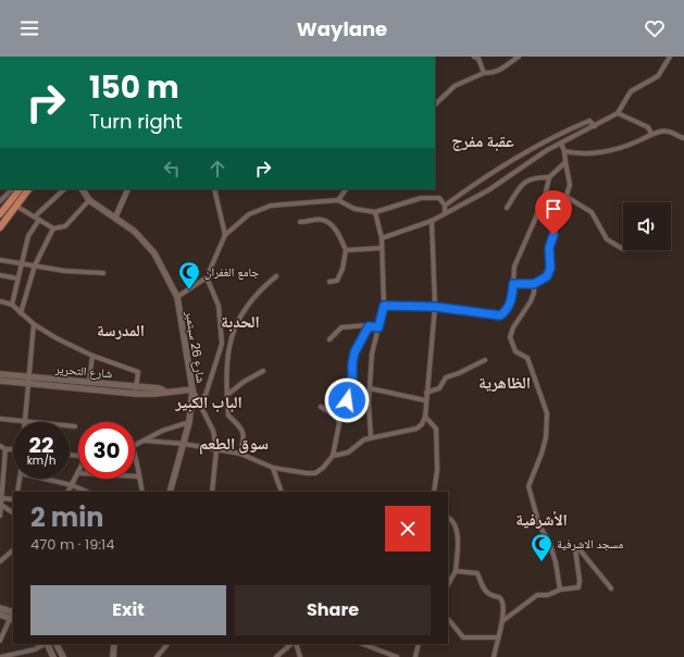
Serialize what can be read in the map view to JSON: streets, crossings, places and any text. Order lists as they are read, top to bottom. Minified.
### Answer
{"streets":{"main road":["شارع 26 سبتمبر","شارع التحرير"]},"crossings":[["شارع 26 سبتمبر","شارع التحرير"]],"districts":["عقبة مفرج","الحدبة","المدرسة","الظاهرية","الباب الكبير","سوق الطعم","الأشرفية"],"places":{"mosque":["جامع الغفران","مسجد الاشرفية"]},"page":{"header":"Waylane","turn":["150 m","Turn right"],"speed":"22 km/h","limit":"30","heading":["2 min","470 m · 19:14"],"buttons":["Exit","Share"]}}
